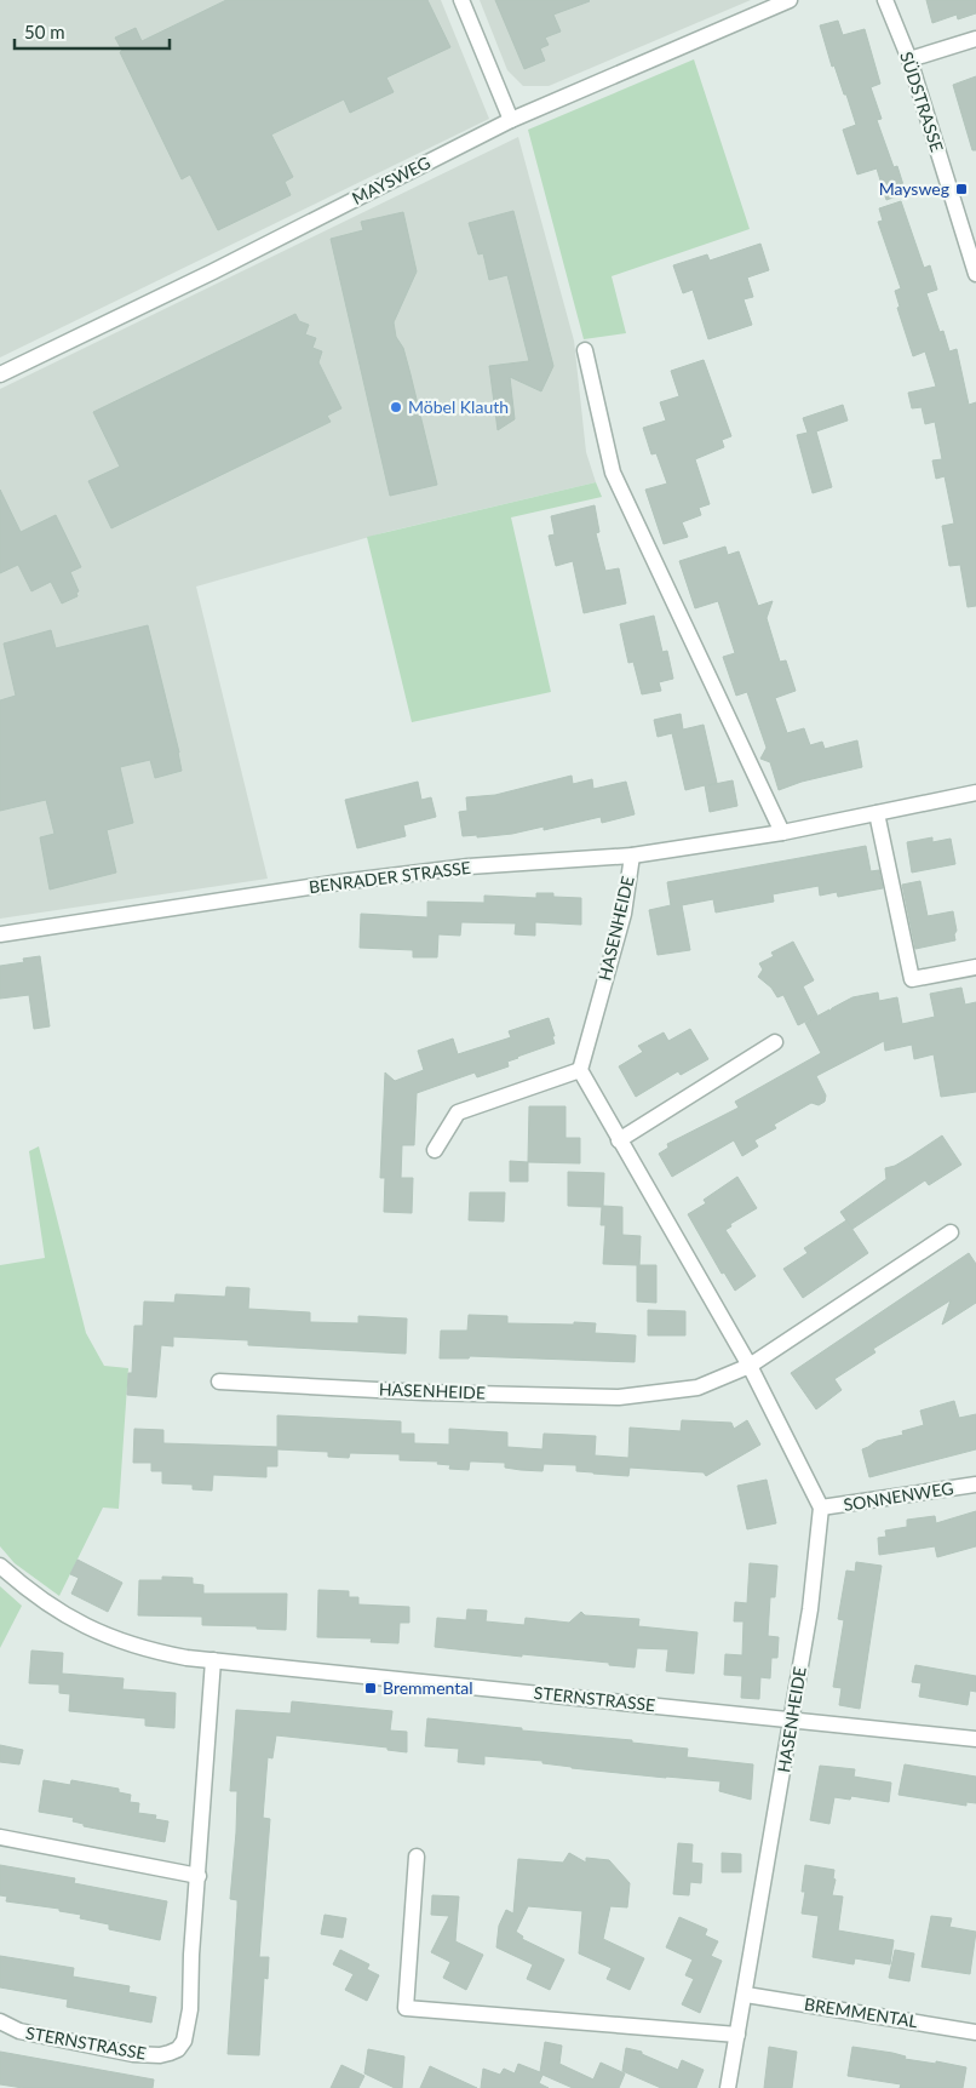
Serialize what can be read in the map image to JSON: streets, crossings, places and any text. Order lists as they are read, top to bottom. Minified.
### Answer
{"streets":{"street":["SÜDSTRASSE","MAYSWEG","BENRADER STRASSE","HASENHEIDE","SONNENWEG","STERNSTRASSE","BREMMENTAL"]},"crossings":[["BENRADER STRASSE","HASENHEIDE"],["HASENHEIDE","SONNENWEG"],["HASENHEIDE","STERNSTRASSE"],["HASENHEIDE","BREMMENTAL"]],"places":{"transit":["Maysweg","Bremmental"],"other":["Möbel Klauth"]},"scale_bar":"50 m"}
